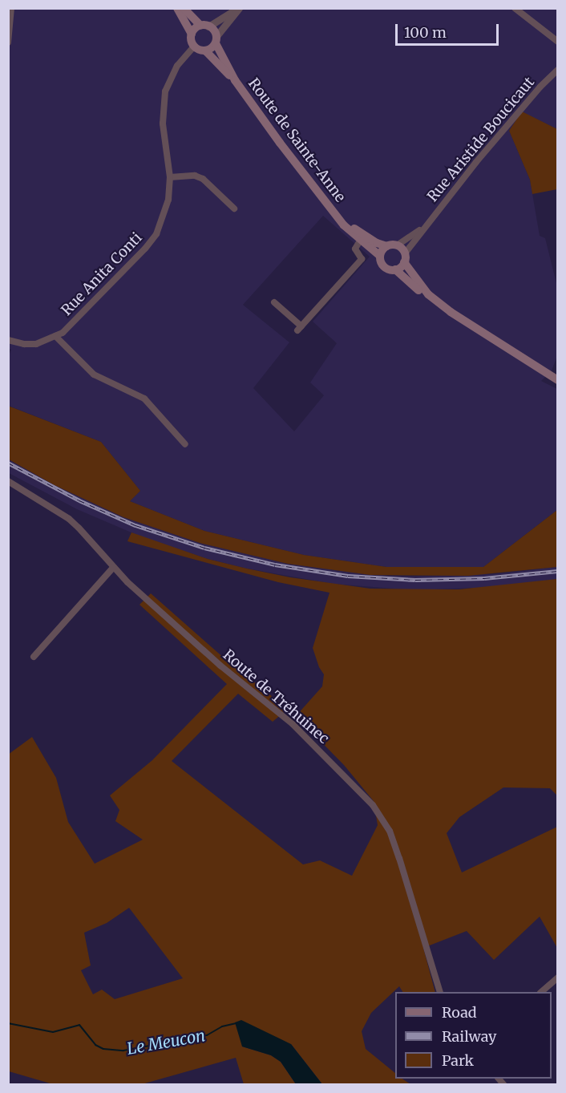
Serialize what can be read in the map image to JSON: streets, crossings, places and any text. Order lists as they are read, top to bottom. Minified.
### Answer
{"streets":{"main road":["Route de Sainte-Anne"],"street":["Rue Aristide Boucicaut","Rue Anita Conti","Route de Tréhuinec"]},"crossings":[["Rue Aristide Boucicaut","Route de Sainte-Anne"]],"water":["Le Meucon"],"legend":["Road","Railway","Park"],"scale_bar":"100 m"}
